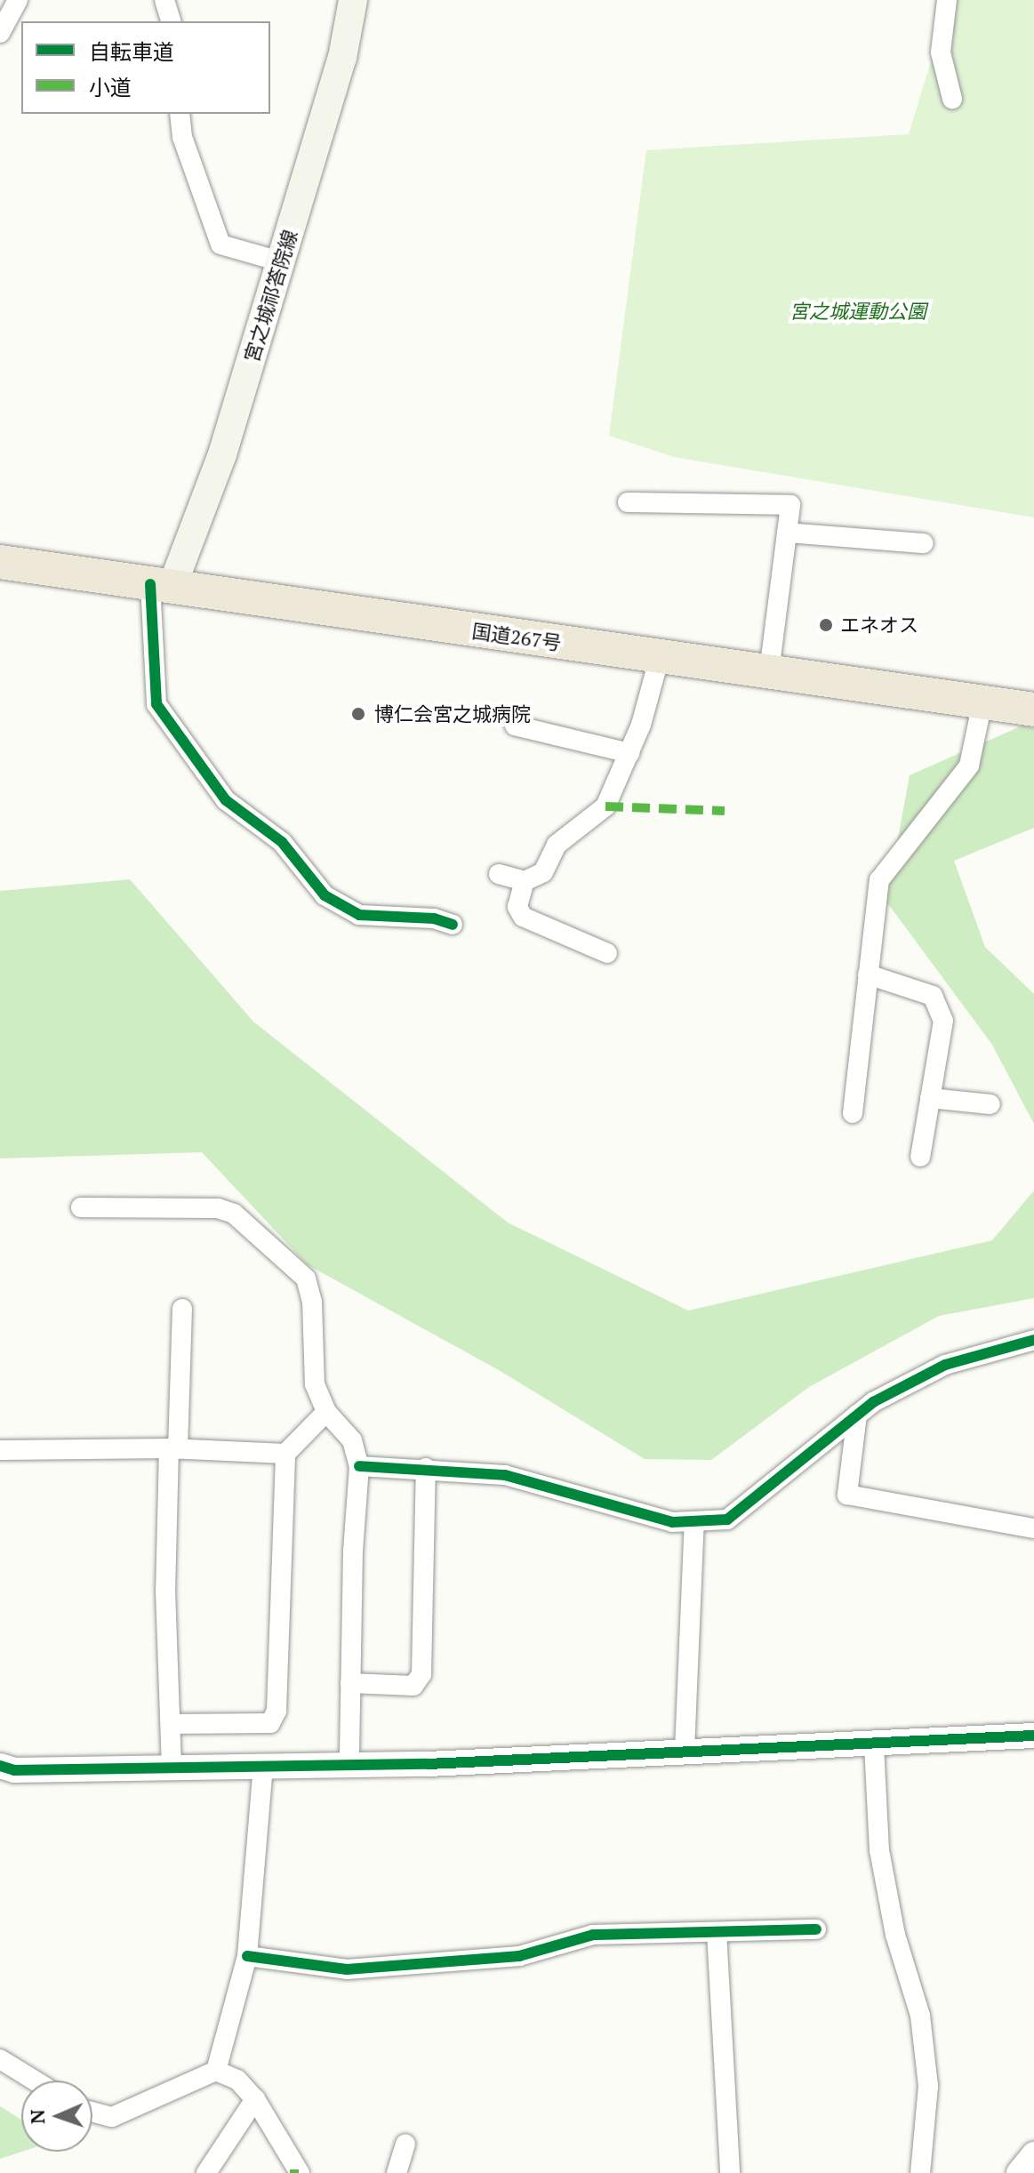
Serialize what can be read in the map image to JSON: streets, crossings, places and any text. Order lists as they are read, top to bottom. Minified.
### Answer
{"streets":{"highway":["国道267号"],"main road":["宮之城祁答院線"]},"crossings":[["宮之城祁答院線","国道267号"]],"parks":["宮之城運動公園"],"places":["エネオス","博仁会宮之城病院"],"legend":["自転車道","小道"],"north":"left"}
